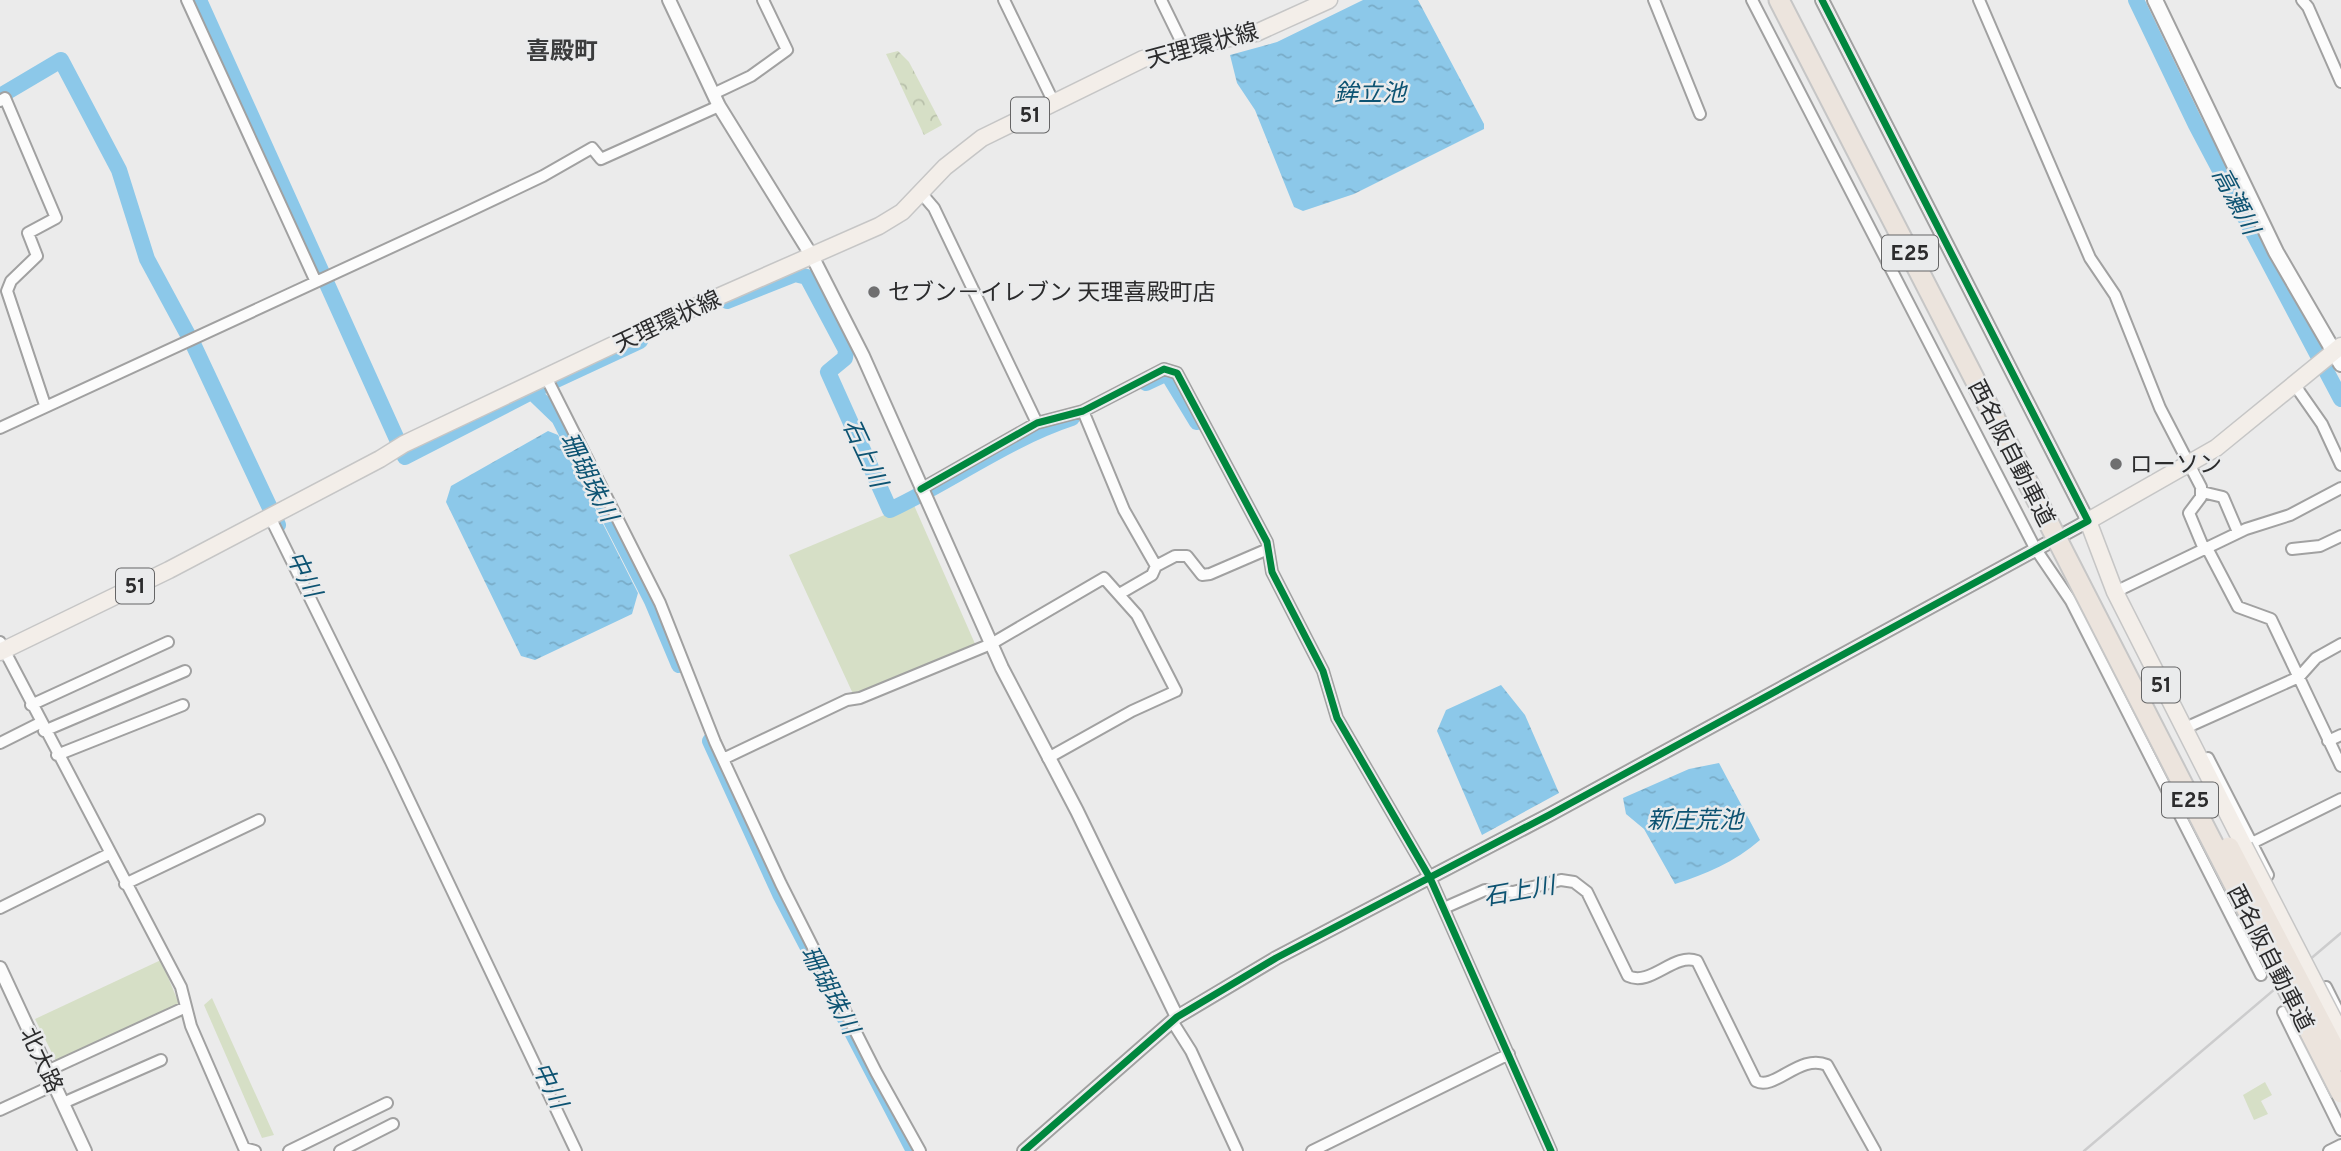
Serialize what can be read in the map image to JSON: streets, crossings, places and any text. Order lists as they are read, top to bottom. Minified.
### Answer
{"streets":{"highway":["E25","西名阪自動車道"],"main road":["天理環状線","51"],"street":["北大路"]},"districts":["喜殿町"],"water":["鉾立池","高瀬川","石上川","珊瑚珠川","中川","新庄荒池"],"places":["セブン－イレブン 天理喜殿町店","ローソン"]}
